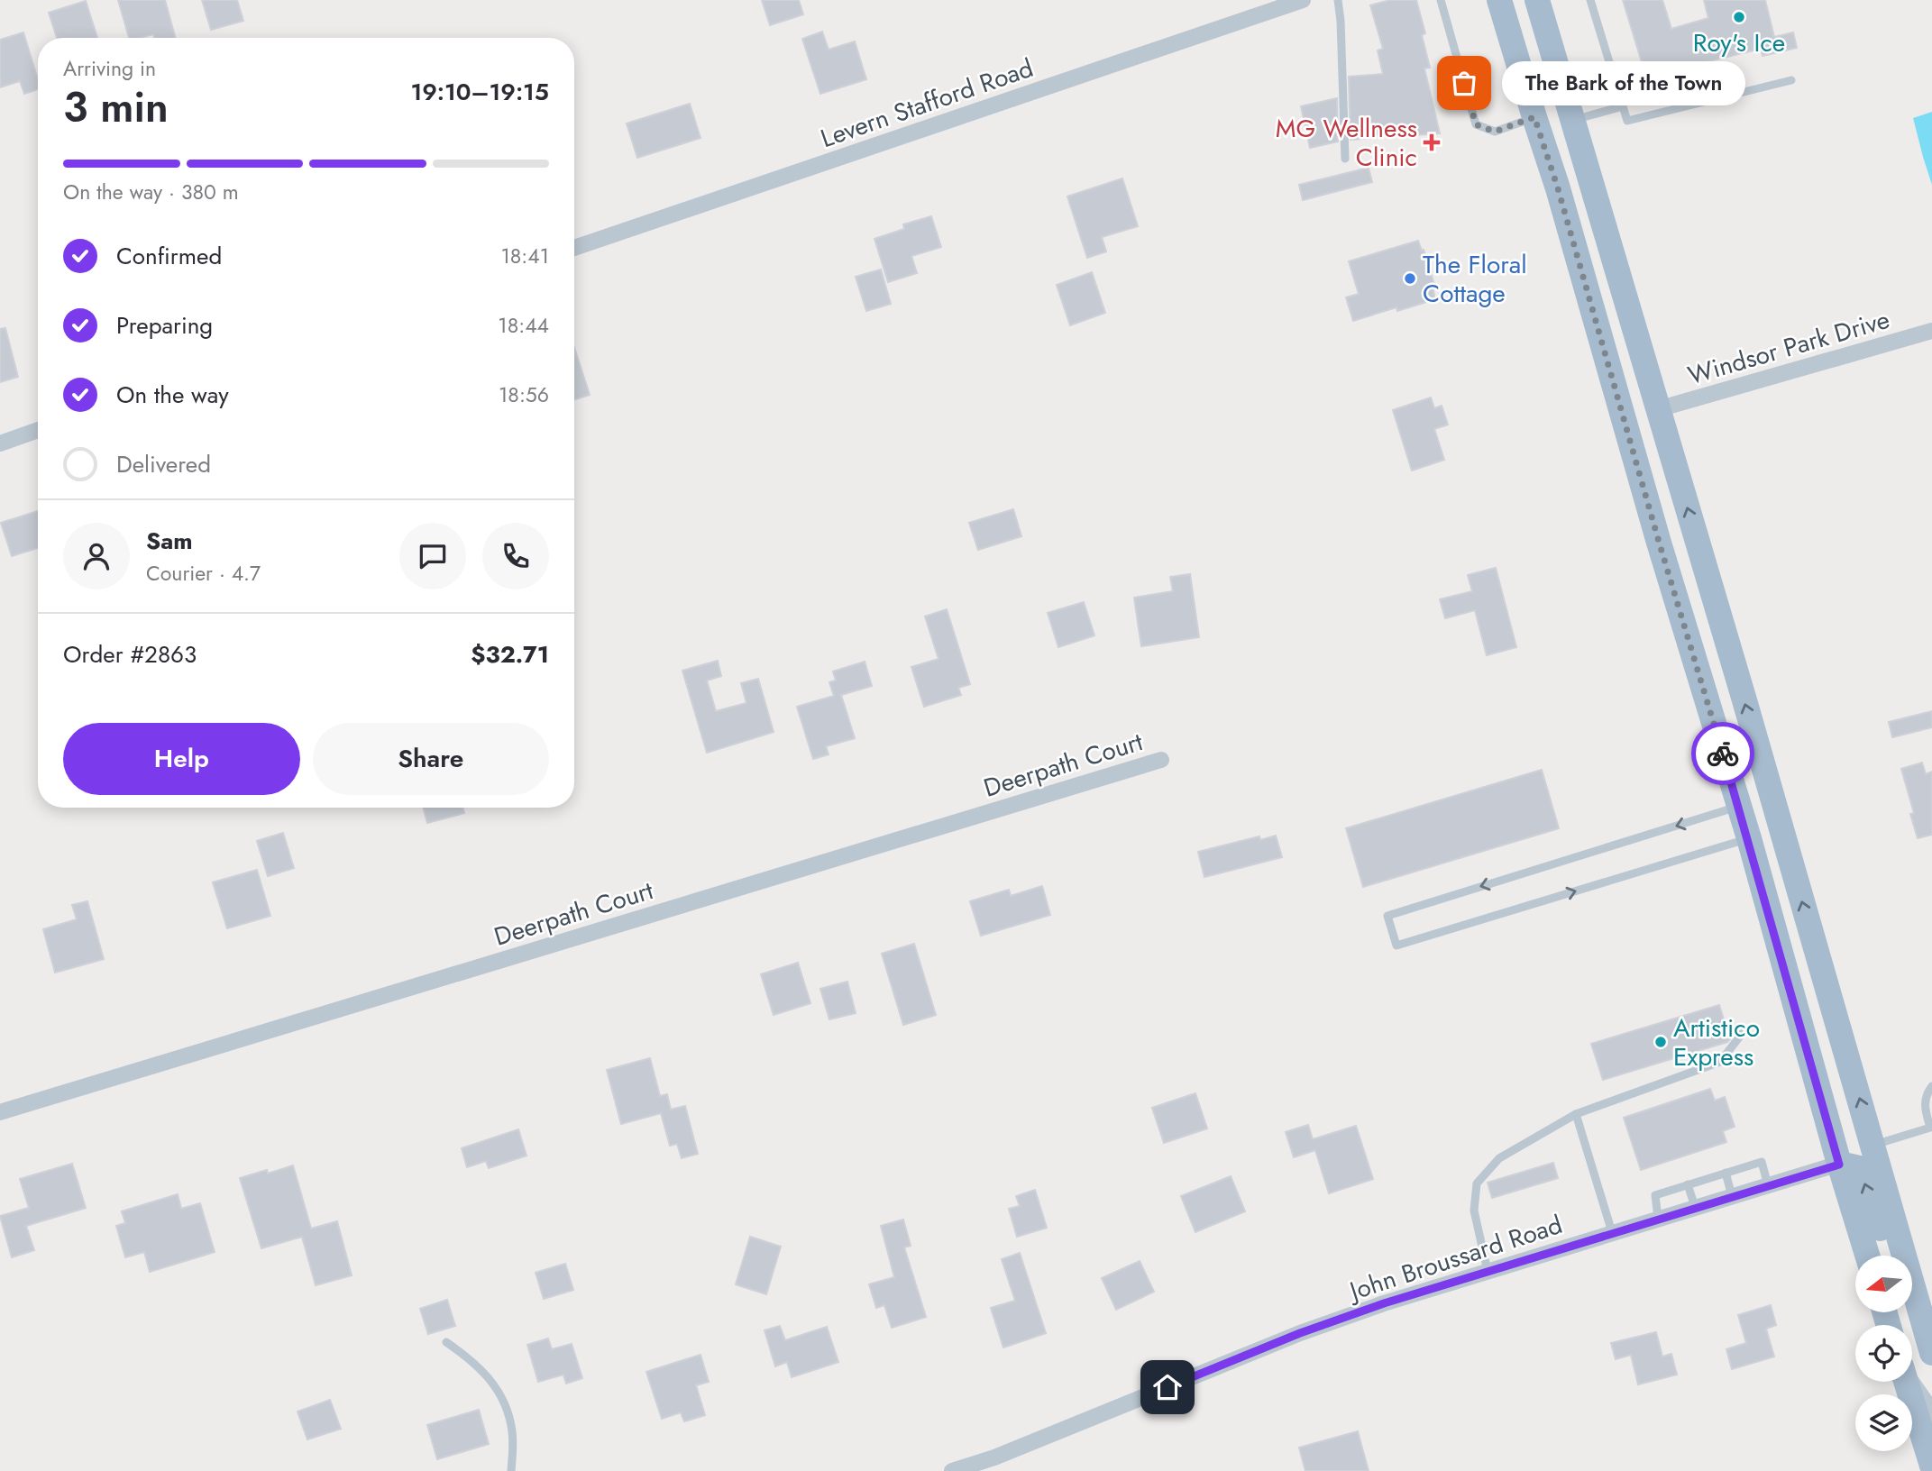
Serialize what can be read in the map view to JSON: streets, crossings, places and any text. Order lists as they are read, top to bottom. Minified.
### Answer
{"streets":{"street":["Levern Stafford Road","Windsor Park Drive","Deerpath Court","John Broussard Road"]},"places":{"other":["Roy's Ice","The Bark of the Town","The Floral Cottage","Artistico Express"],"health":["MG Wellness Clinic"]},"north":"left","page":{"heading":["3 min","Arriving in","19:10–19:15"],"panel":["Sam","Courier · 4.7","Order #2863","$32.71"],"bubble":"The Bark of the Town","bar":"On the way · 380 m","list":[["Confirmed","18:41"],["Preparing","18:44"],["On the way","18:56"],"Delivered"],"buttons":["Help","Share"]}}
